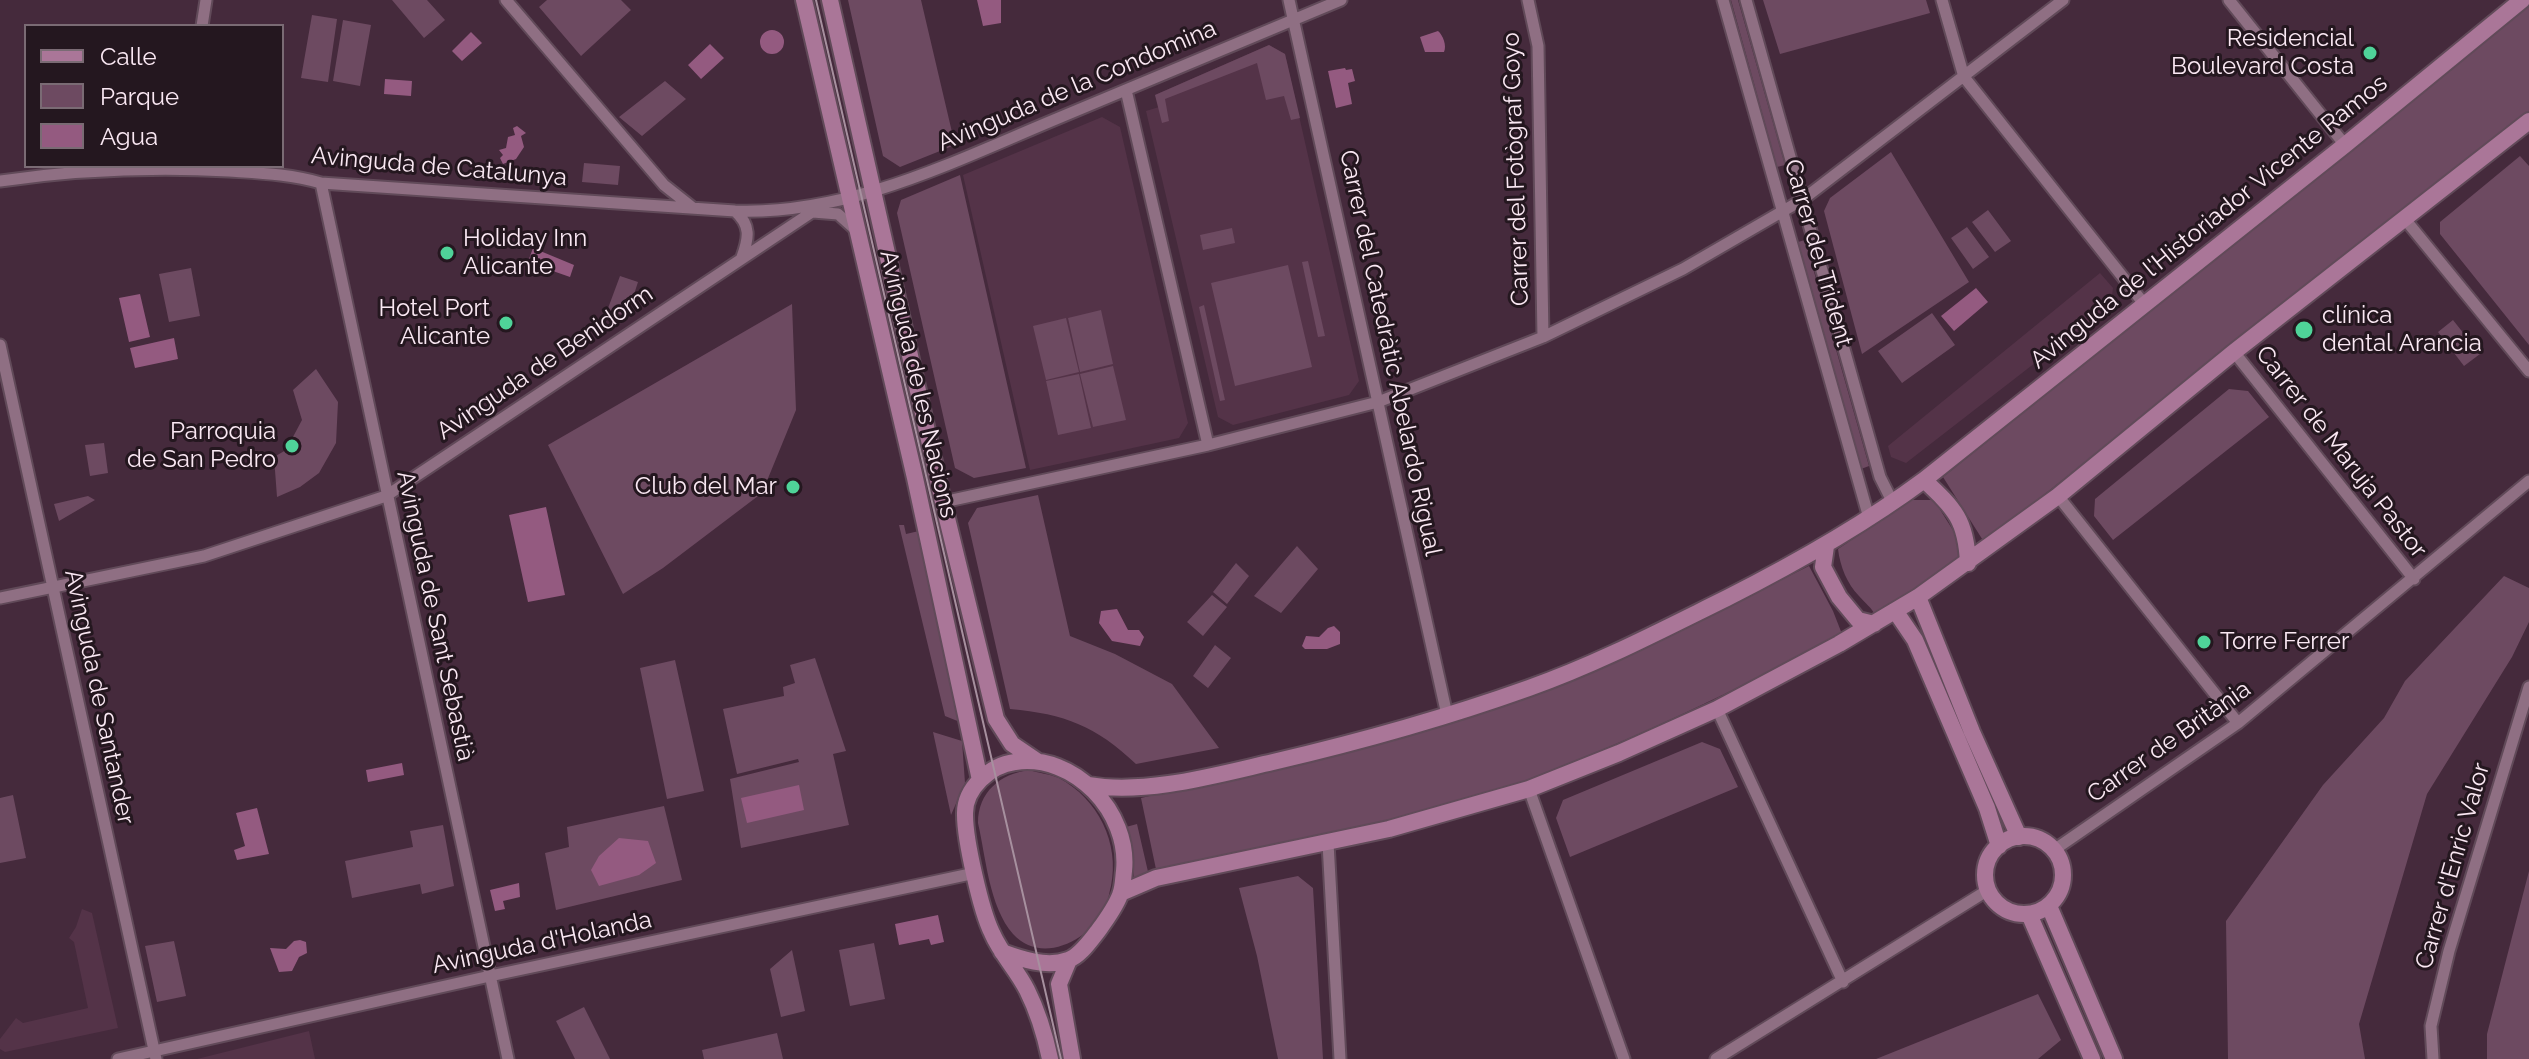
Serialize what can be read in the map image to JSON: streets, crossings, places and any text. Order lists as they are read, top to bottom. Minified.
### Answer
{"streets":{"street":["Avinguda de la Condomina","Avinguda de Catalunya","Carrer del Fotògraf Goyo","Avinguda de l'Historiador Vicente Ramos","Carrer del Trident","Carrer del Catedràtic Abelardo Rigual","Avinguda de Benidorm","Avinguda de les Nacions","Carrer de Maruja Pastor","Avinguda de Sant Sebastià","Avinguda de Santander","Carrer de Britània","Carrer d'Enric Valor","Avinguda d'Holanda"]},"crossings":[["Avinguda de la Condomina","Avinguda de Catalunya"],["Avinguda de la Condomina","Carrer del Catedràtic Abelardo Rigual"],["Avinguda de la Condomina","Avinguda de les Nacions"],["Avinguda de Catalunya","Avinguda de Benidorm"],["Avinguda de Catalunya","Avinguda de les Nacions"],["Avinguda de Catalunya","Avinguda de Sant Sebastià"],["Avinguda de l'Historiador Vicente Ramos","Carrer del Trident"],["Avinguda de l'Historiador Vicente Ramos","Carrer del Catedràtic Abelardo Rigual"],["Avinguda de l'Historiador Vicente Ramos","Avinguda de les Nacions"],["Avinguda de l'Historiador Vicente Ramos","Avinguda d'Holanda"],["Avinguda de Benidorm","Avinguda de les Nacions"],["Avinguda de Benidorm","Avinguda de Sant Sebastià"],["Avinguda de Benidorm","Avinguda de Santander"],["Avinguda de les Nacions","Avinguda d'Holanda"],["Carrer de Maruja Pastor","Carrer de Britània"],["Avinguda de Sant Sebastià","Avinguda d'Holanda"],["Avinguda de Santander","Avinguda d'Holanda"]],"places":["Residencial Boulevard Costa","Holiday Inn Alicante","Hotel Port Alicante","clínica dental Arancia","Parroquia de San Pedro","Club del Mar","Torre Ferrer"],"legend":["Calle","Parque","Agua"]}
